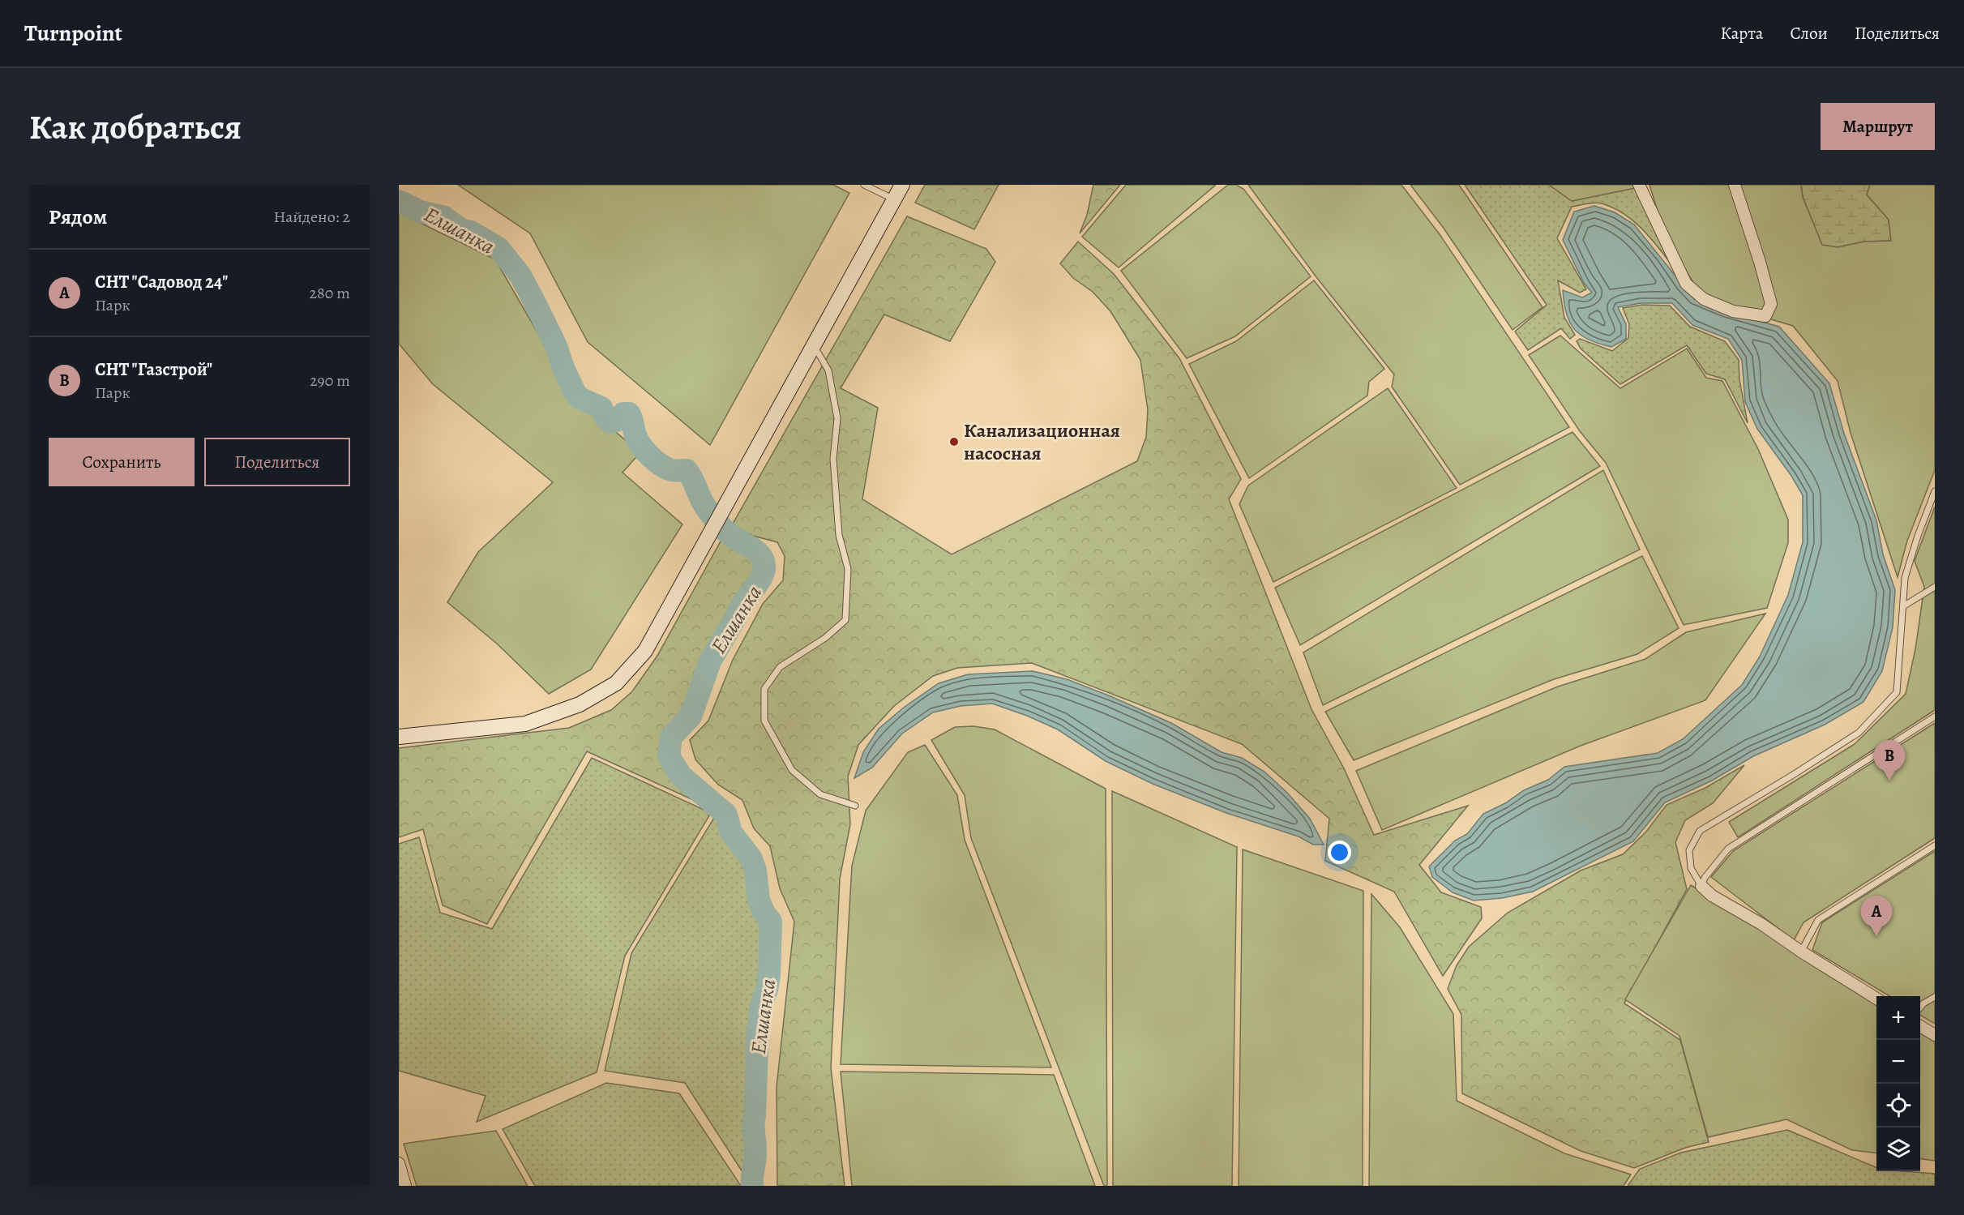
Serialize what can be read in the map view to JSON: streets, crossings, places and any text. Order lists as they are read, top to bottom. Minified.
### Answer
{"water":["Елшанка"],"places":["Канализационная насосная"],"page":{"header":"Turnpoint","nav":["Карта","Слои","Поделиться"],"buttons":["Маршрут",["Сохранить","Поделиться"]],"title":"Как добраться","heading":["Рядом","Найдено: 2"],"list":[{"mark":"A","name":"СНТ \"Садовод 24\"","note":"Парк","value":"280 m"},{"mark":"B","name":"СНТ \"Газстрой\"","note":"Парк","value":"290 m"}],"pins":["B","A"],"map_buttons":["+","−"]}}
